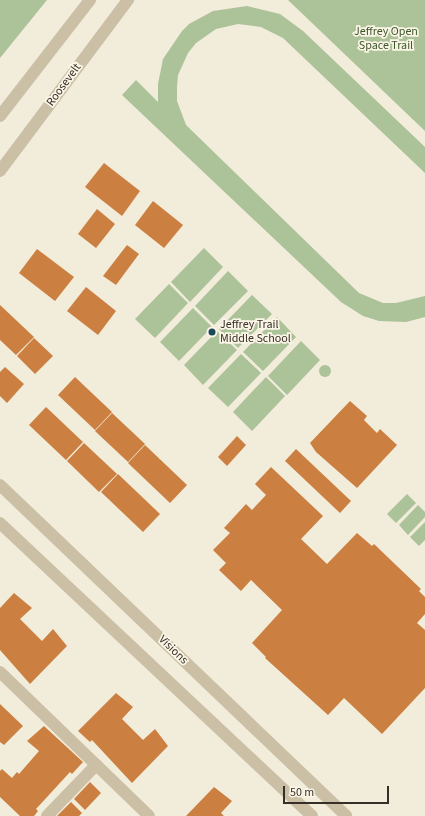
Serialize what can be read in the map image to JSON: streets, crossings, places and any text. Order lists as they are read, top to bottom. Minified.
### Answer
{"streets":{"street":["Roosevelt","Visions"]},"parks":["Jeffrey Open Space Trail"],"places":["Jeffrey Trail Middle School"],"scale_bar":"50 m"}
